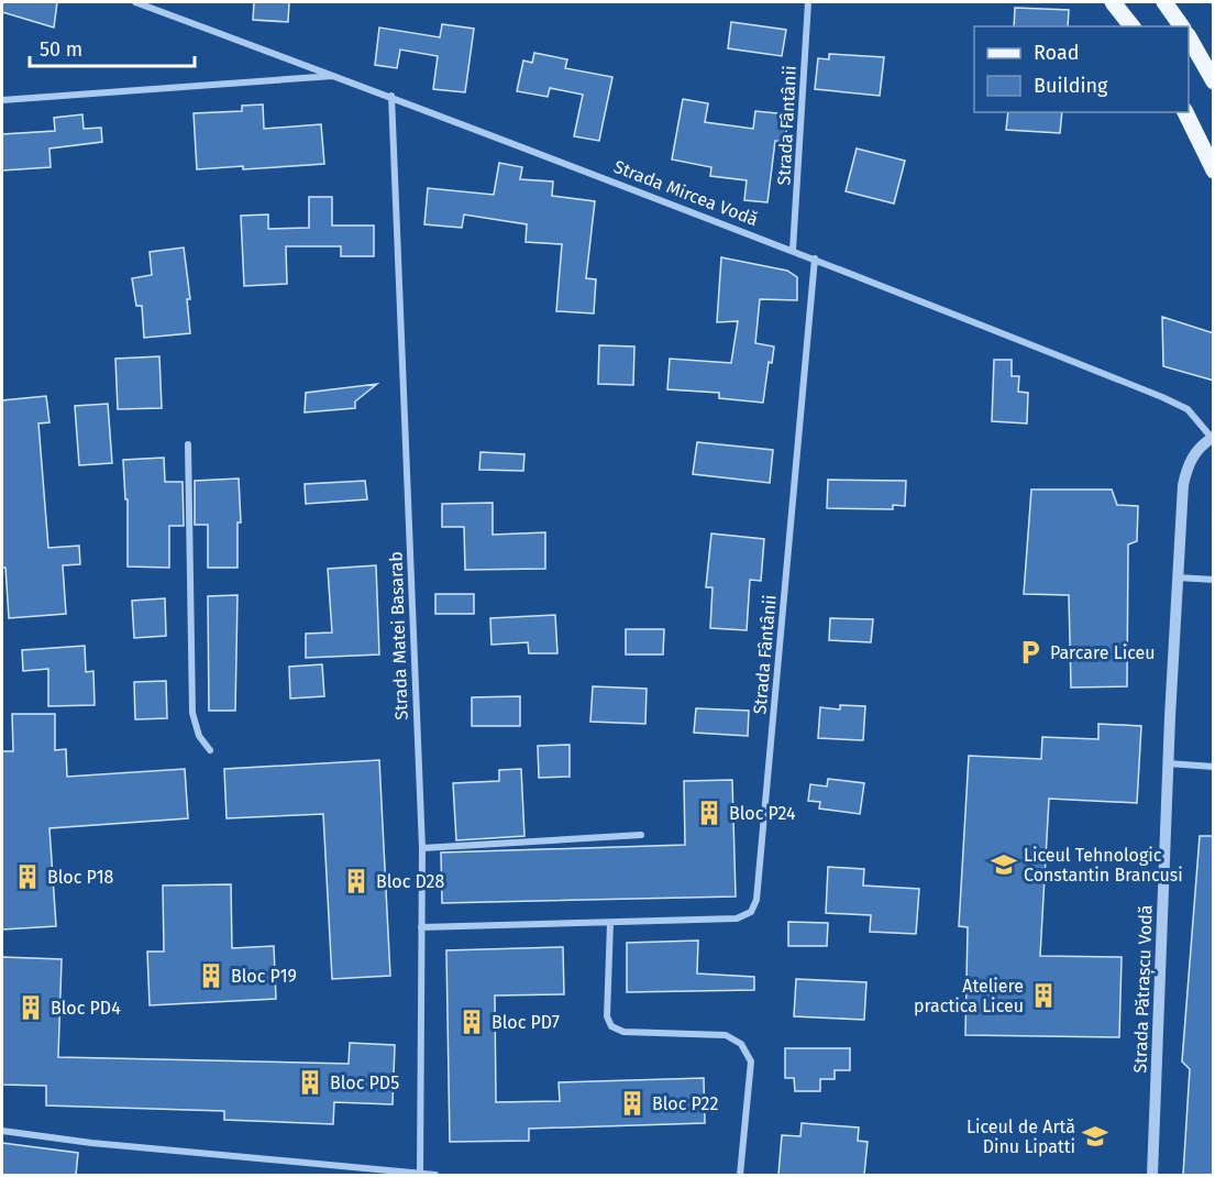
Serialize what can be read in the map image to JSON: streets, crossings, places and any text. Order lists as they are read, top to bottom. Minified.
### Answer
{"streets":{"street":["Strada Fântânii","Strada Mircea Vodă","Strada Matei Basarab","Strada Pătrașcu Vodă"]},"crossings":[["Strada Fântânii","Strada Mircea Vodă"],["Strada Fântânii","Strada Matei Basarab"],["Strada Mircea Vodă","Strada Matei Basarab"],["Strada Mircea Vodă","Strada Pătrașcu Vodă"]],"places":{"parking":["Parcare Liceu"],"building":["Bloc P24","Bloc P18","Bloc D28","Bloc P19","Ateliere practica Liceu","Bloc PD4","Bloc PD7","Bloc PD5","Bloc P22"],"school or university":["Liceul Tehnologic Constantin Brancusi","Liceul de Artă Dinu Lipatti"]},"legend":["Road","Building"],"scale_bar":"50 m"}
